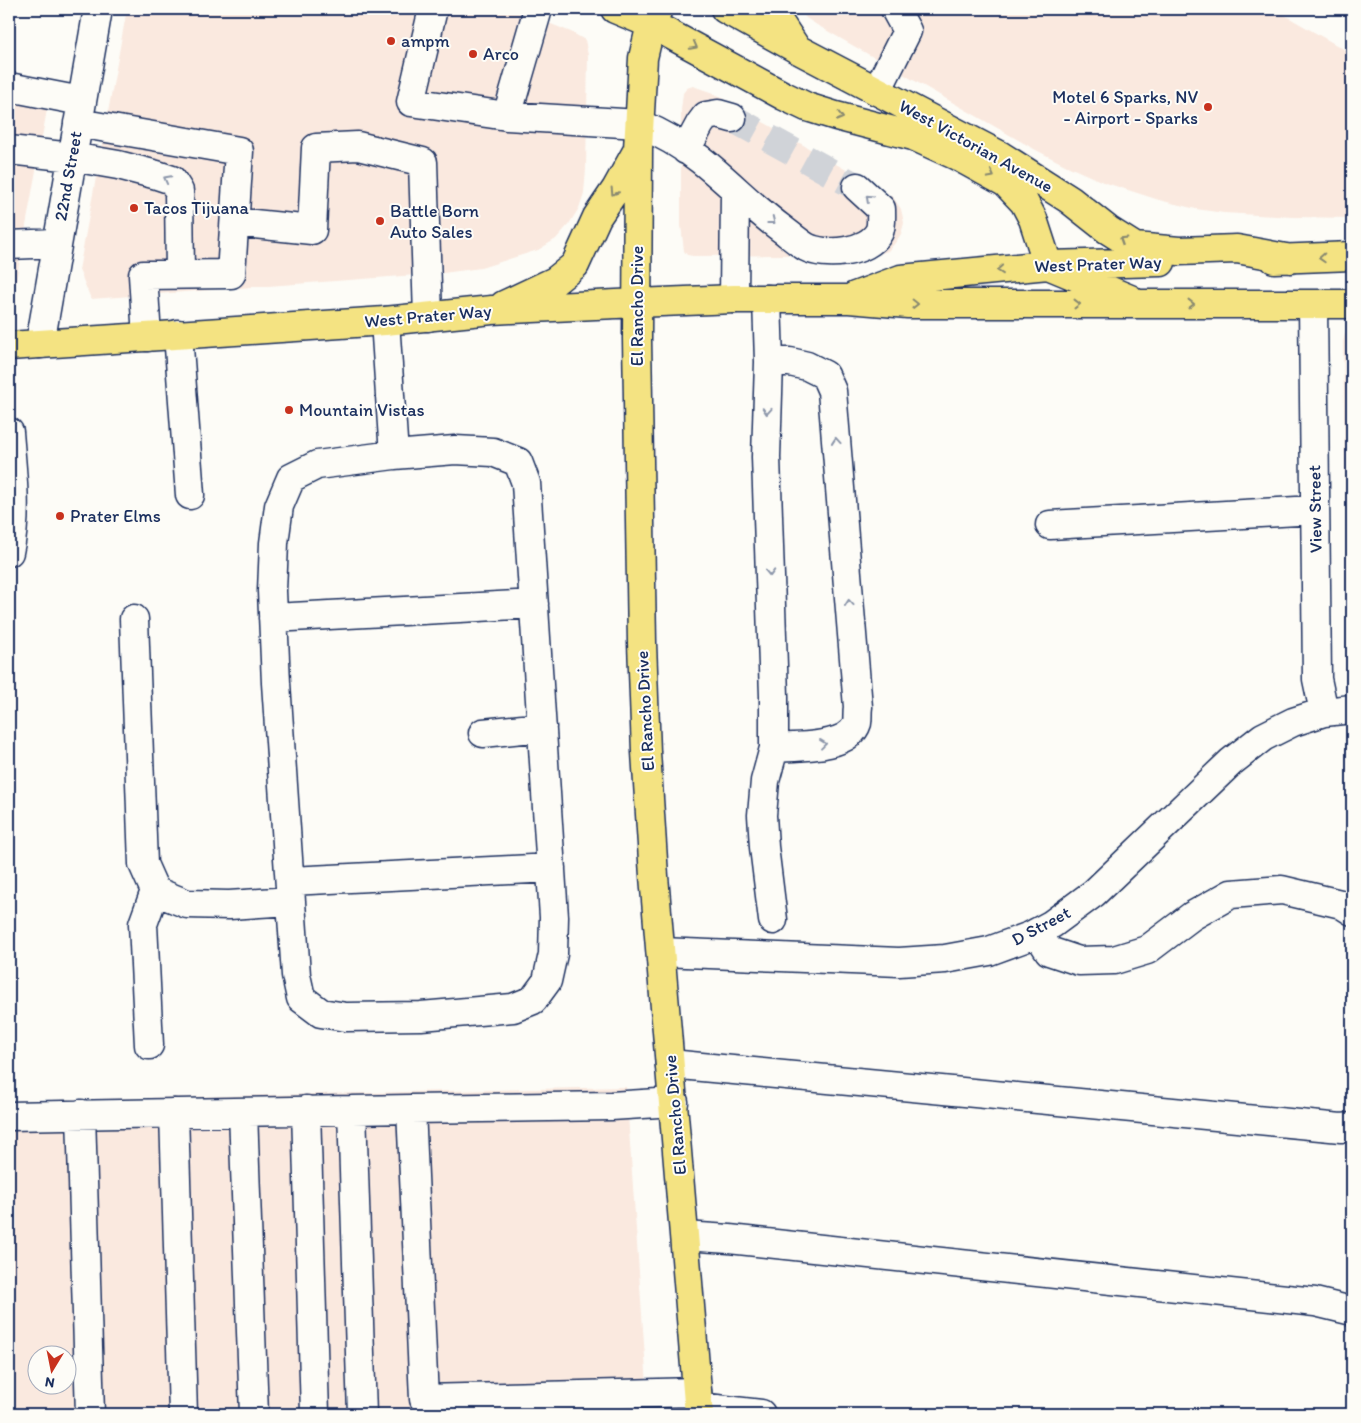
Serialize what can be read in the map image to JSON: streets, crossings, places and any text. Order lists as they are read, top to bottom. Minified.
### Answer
{"streets":{"main road":["West Victorian Avenue","West Prater Way","El Rancho Drive"],"street":["22nd Street","View Street","D Street"]},"crossings":[["West Victorian Avenue","West Prater Way"],["West Victorian Avenue","El Rancho Drive"],["22nd Street","West Prater Way"],["West Prater Way","El Rancho Drive"],["West Prater Way","View Street"],["El Rancho Drive","D Street"],["View Street","D Street"]],"places":["ampm","Arco","Motel 6 Sparks, NV - Airport - Sparks","Tacos Tijuana","Battle Born Auto Sales","Mountain Vistas","Prater Elms"],"north":"bottom"}
